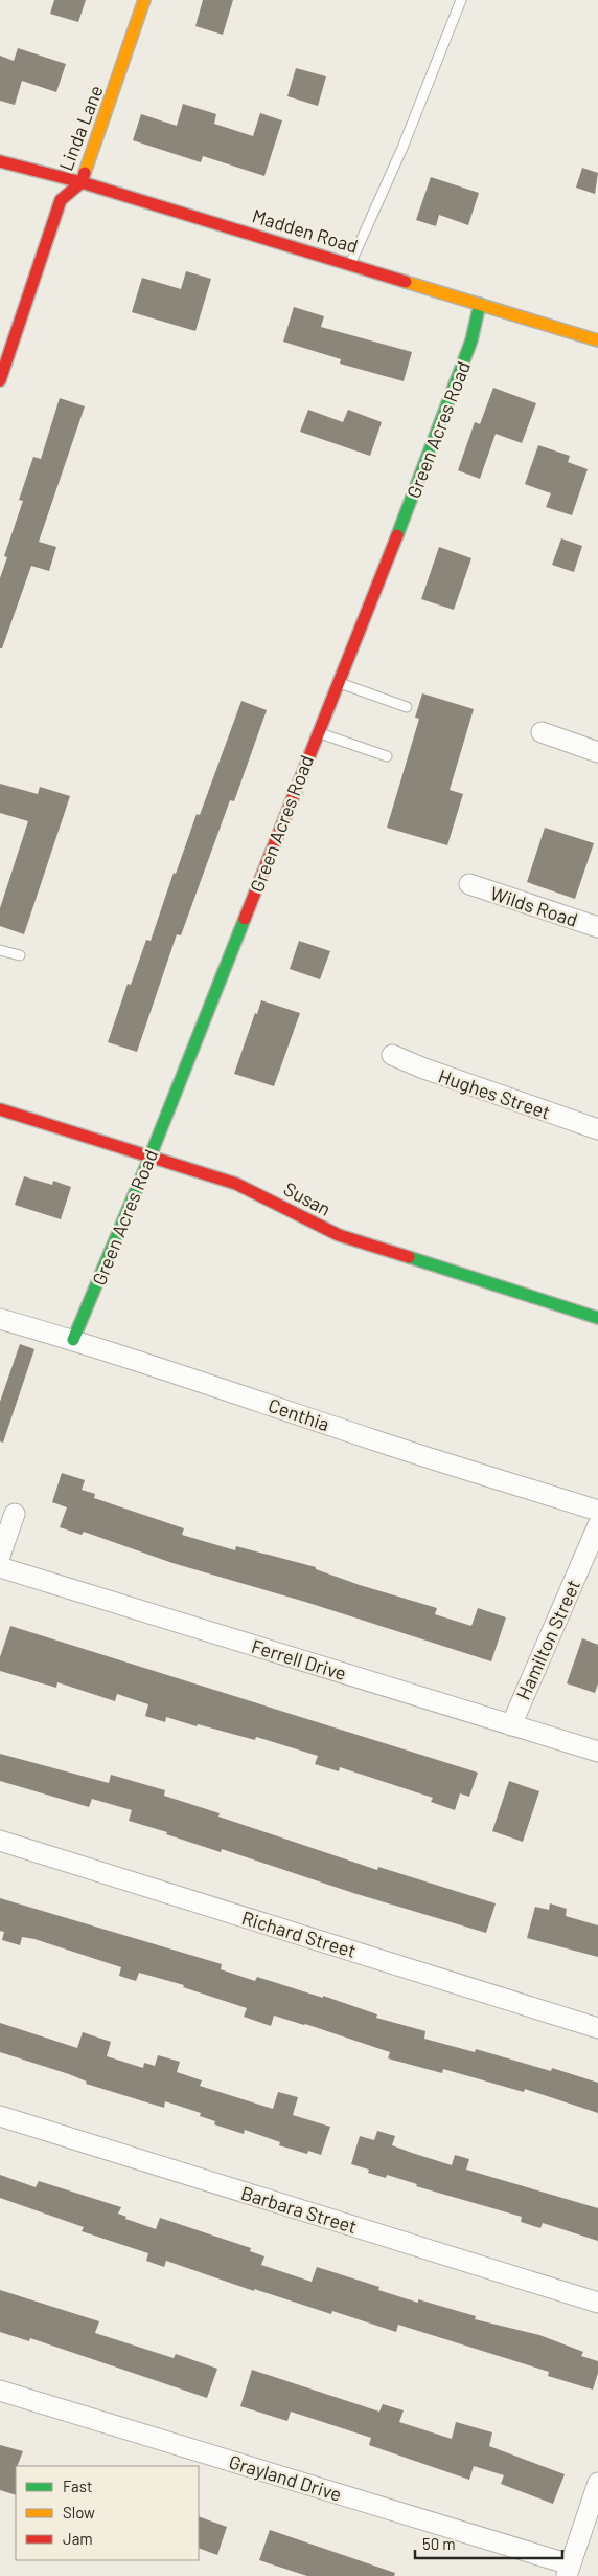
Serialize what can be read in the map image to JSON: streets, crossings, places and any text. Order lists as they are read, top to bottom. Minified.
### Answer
{"streets":{"street":["Linda Lane","Madden Road","Green Acres Road","Wilds Road","Hughes Street","Susan","Centhia","Hamilton Street","Ferrell Drive","Richard Street","Barbara Street","Grayland Drive"]},"crossings":[["Linda Lane","Madden Road"],["Madden Road","Green Acres Road"],["Green Acres Road","Susan"],["Green Acres Road","Centhia"],["Hamilton Street","Ferrell Drive"]],"legend":["Fast","Slow","Jam"],"scale_bar":"50 m"}
